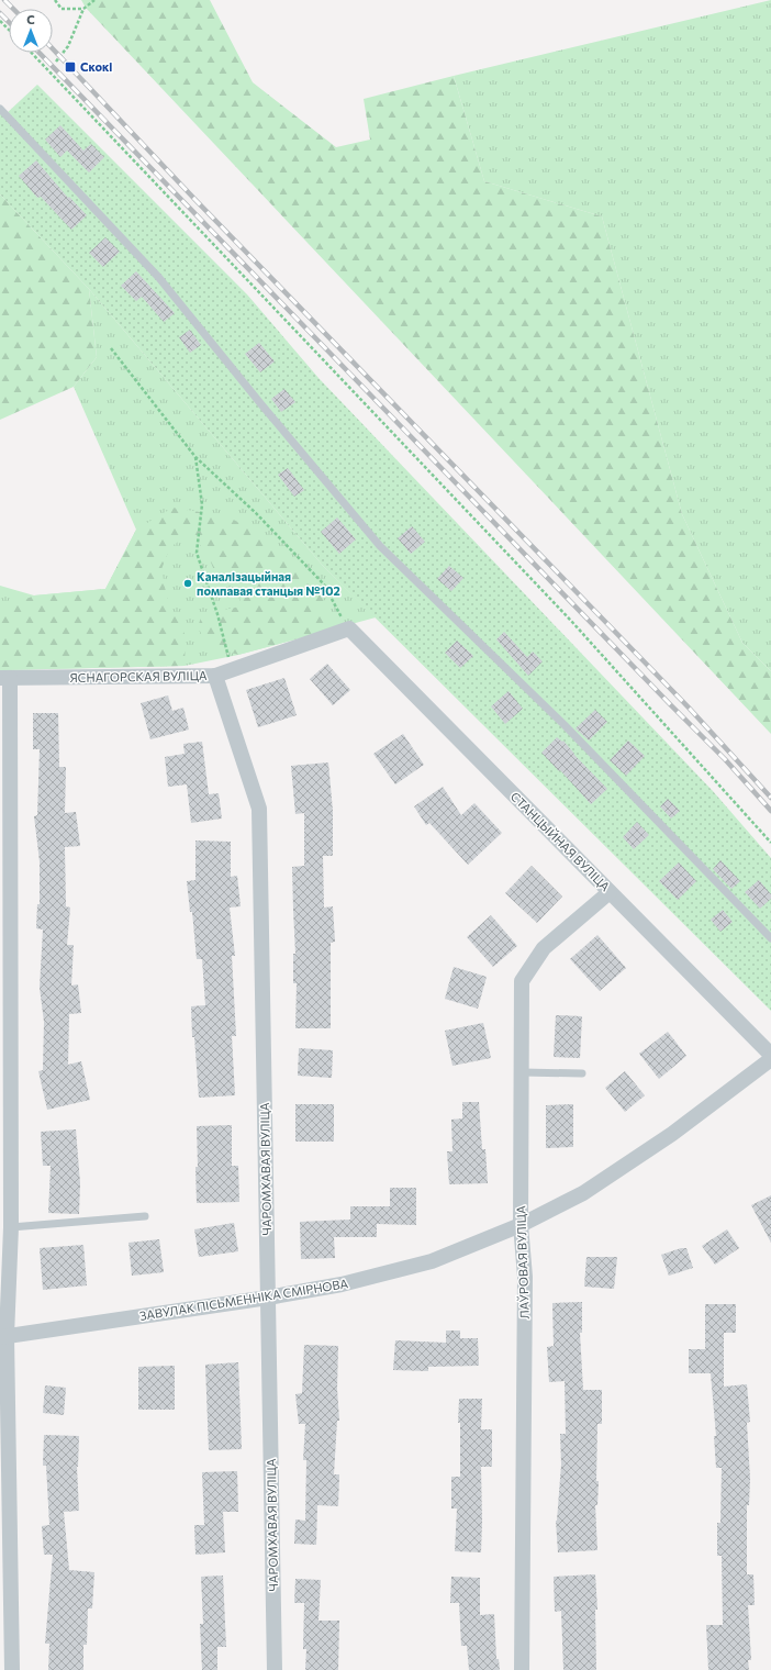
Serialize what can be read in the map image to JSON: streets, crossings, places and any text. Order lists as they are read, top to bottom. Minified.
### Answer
{"streets":{"street":["ЯСНАГОРСКАЯ ВУЛІЦА","СТАНЦЫЙНАЯ ВУЛІЦА","ЧАРОМХАВАЯ ВУЛІЦА","ЛАЎРОВАЯ ВУЛІЦА","ЗАВУЛАК ПІСЬМЕННІКА СМІРНОВА"]},"crossings":[["ЯСНАГОРСКАЯ ВУЛІЦА","СТАНЦЫЙНАЯ ВУЛІЦА"],["ЯСНАГОРСКАЯ ВУЛІЦА","ЧАРОМХАВАЯ ВУЛІЦА"],["СТАНЦЫЙНАЯ ВУЛІЦА","ЛАЎРОВАЯ ВУЛІЦА"],["ЧАРОМХАВАЯ ВУЛІЦА","ЗАВУЛАК ПІСЬМЕННІКА СМІРНОВА"],["ЛАЎРОВАЯ ВУЛІЦА","ЗАВУЛАК ПІСЬМЕННІКА СМІРНОВА"]],"places":{"transit":["Скокі"],"other":["Каналізацыйная помпавая станцыя №102"]},"north":"top"}
